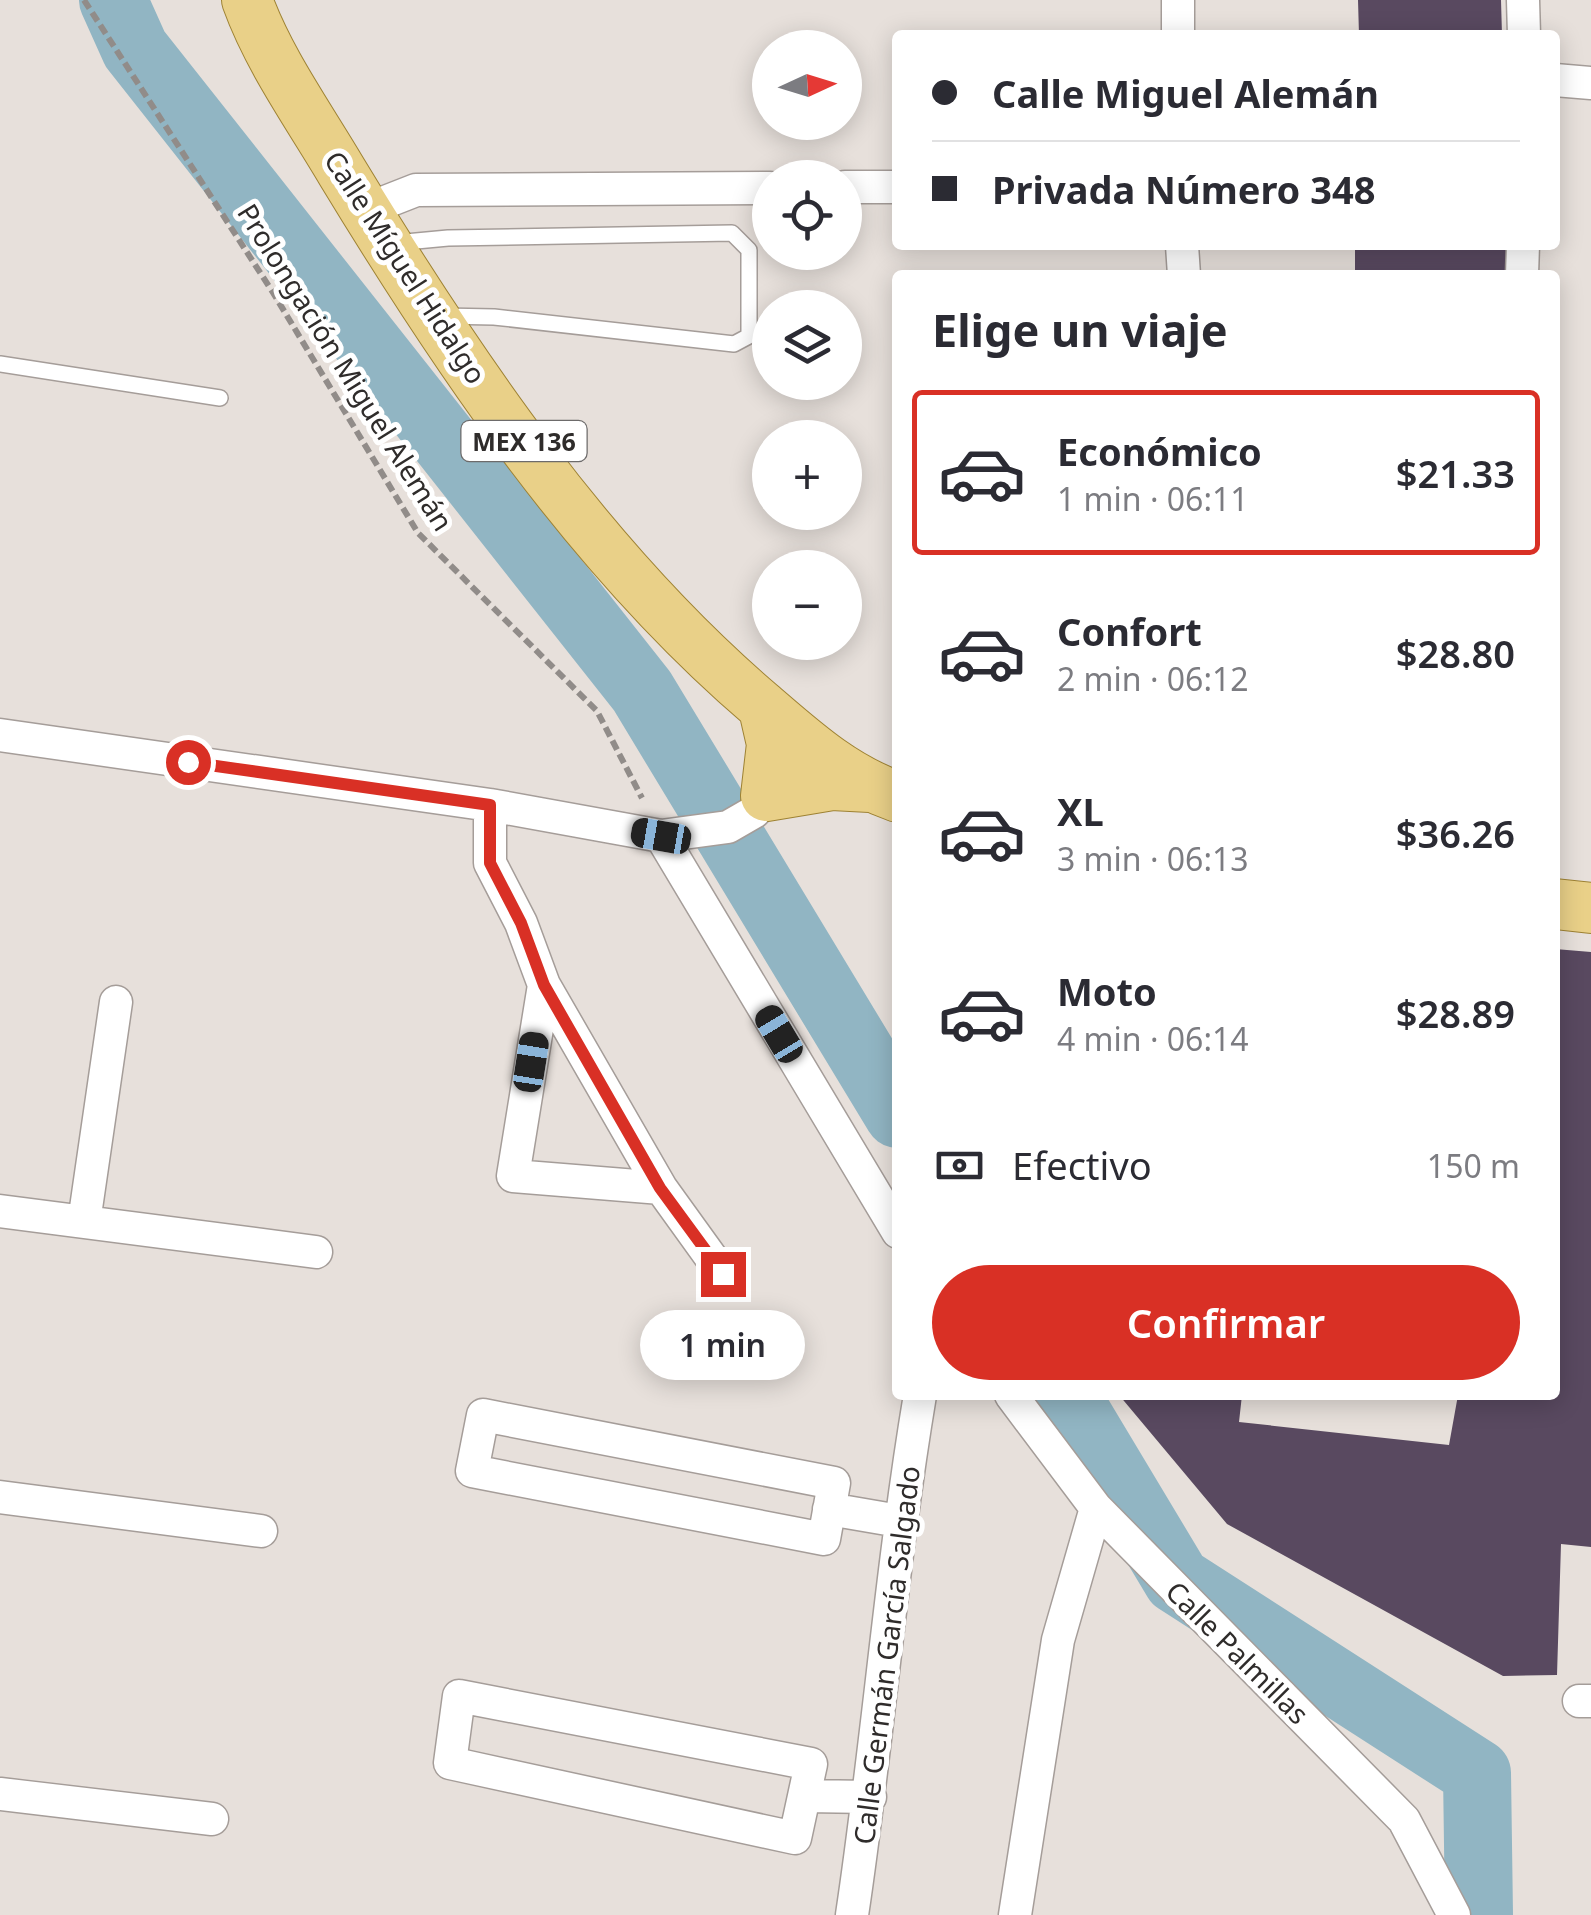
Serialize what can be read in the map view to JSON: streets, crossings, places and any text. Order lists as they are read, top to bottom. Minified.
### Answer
{"streets":{"main road":["Calle Míguel Hidalgo","MEX 136"],"street":["Calle Palmillas","Calle Germán García Salgado"],"path":["Prolongación Miguel Alemán"]},"north":"right","page":{"map_buttons":["+","−"],"banner":["Calle Miguel Alemán","Privada Número 348"],"heading":"Elige un viaje","list":[{"name":"Económico","note":"1 min · 06:11","value":"$21.33"},{"name":"Confort","note":"2 min · 06:12","value":"$28.80"},{"name":"XL","note":"3 min · 06:13","value":"$36.26"},{"name":"Moto","note":"4 min · 06:14","value":"$28.89"}],"pay":["Efectivo","150 m"],"buttons":"Confirmar","bubble":"1 min"}}
